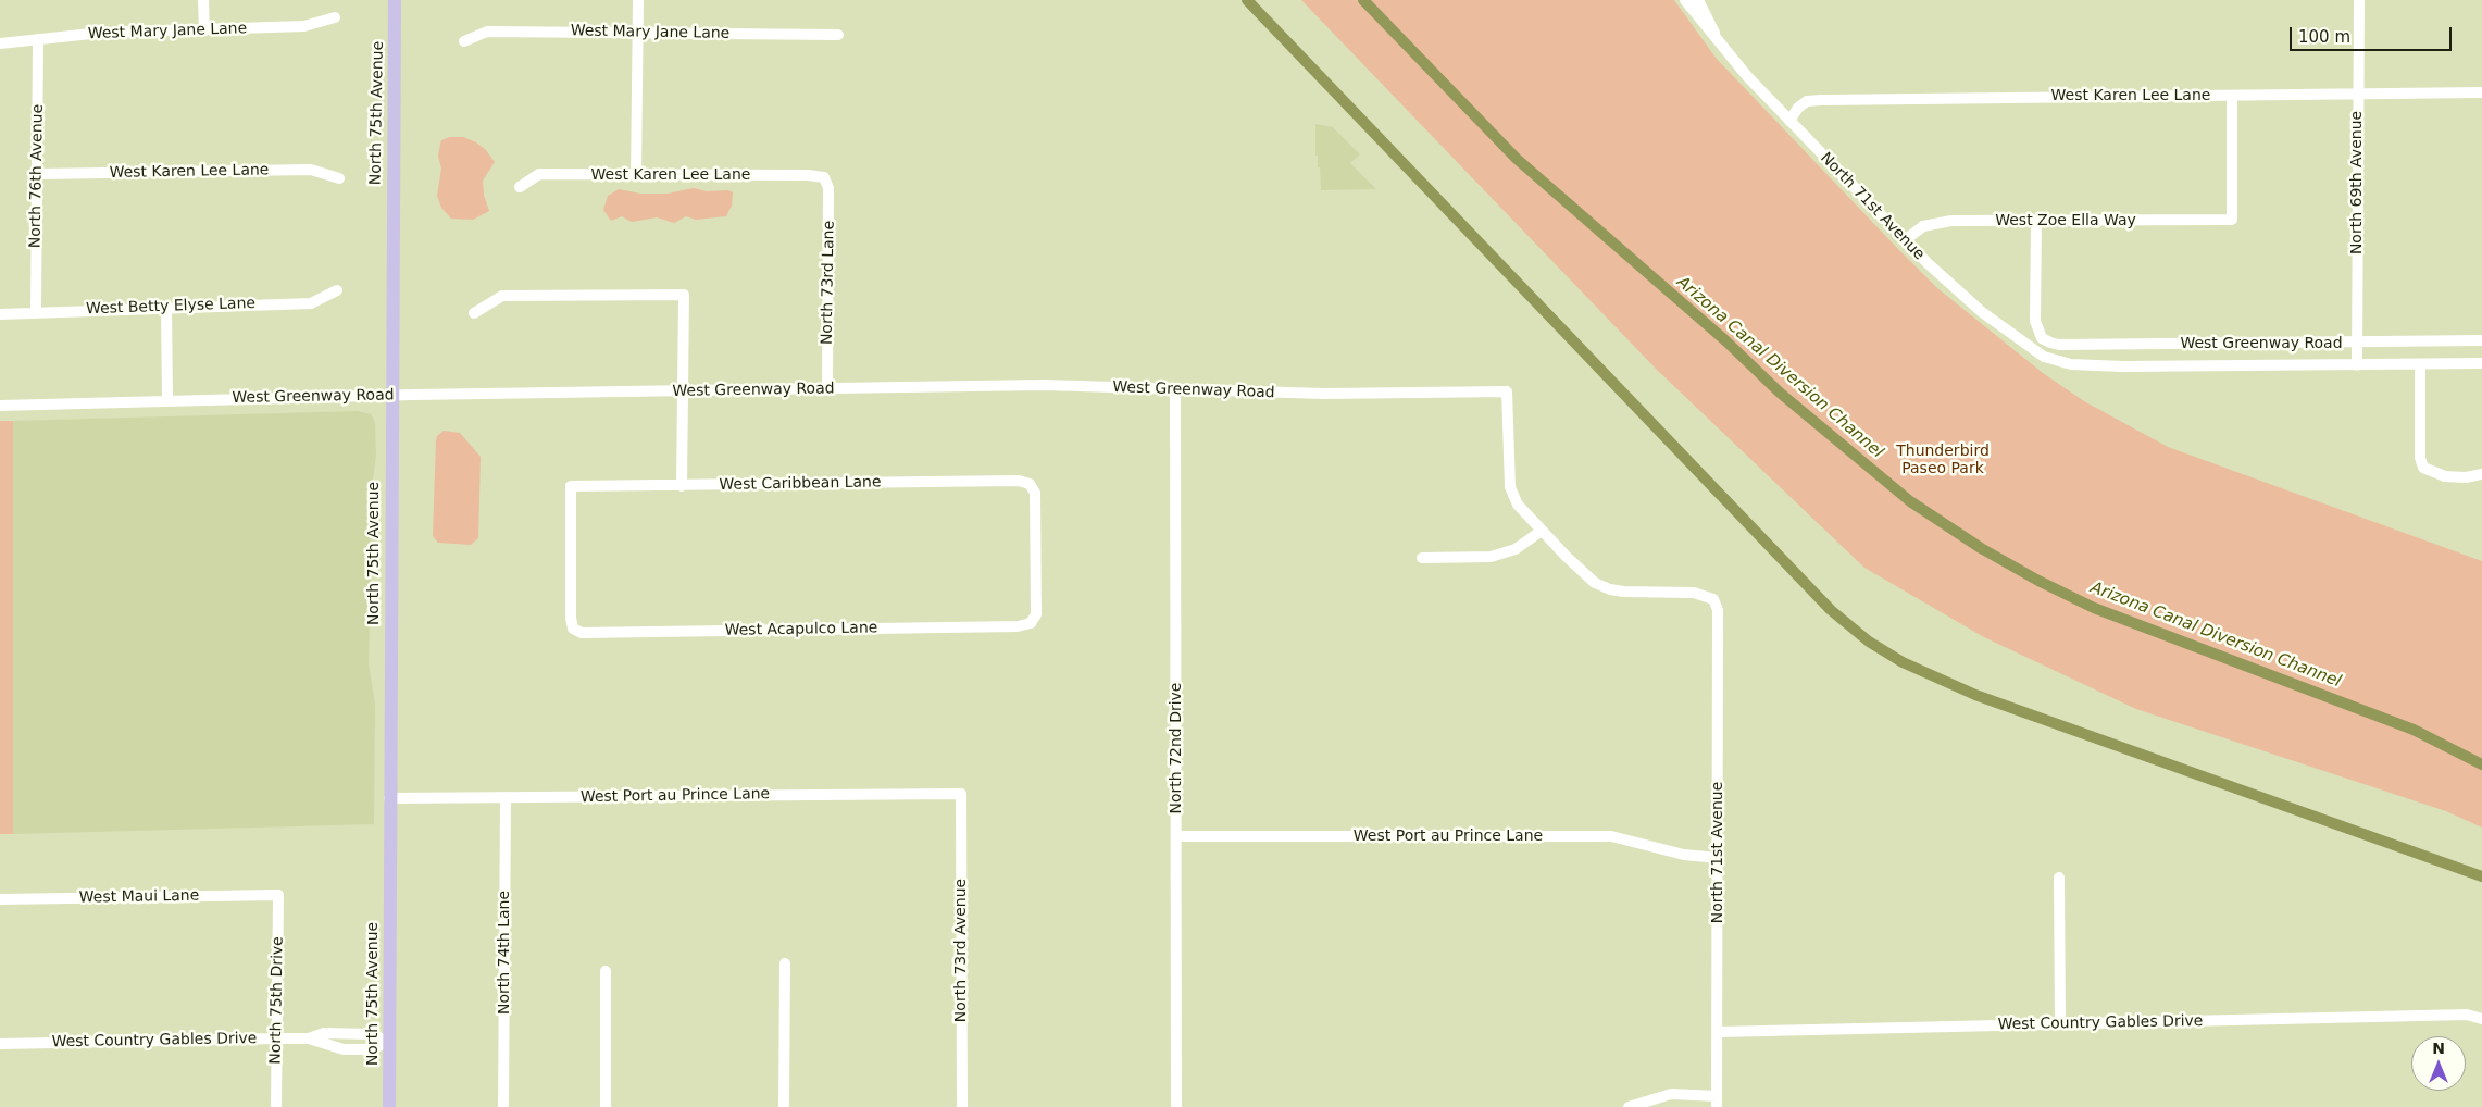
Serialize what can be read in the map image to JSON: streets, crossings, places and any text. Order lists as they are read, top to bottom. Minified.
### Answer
{"streets":{"main road":["North 75th Avenue"],"street":["West Mary Jane Lane","West Karen Lee Lane","North 76th Avenue","North 69th Avenue","North 71st Avenue","West Zoe Ella Way","North 73rd Lane","West Betty Elyse Lane","West Greenway Road","West Caribbean Lane","West Acapulco Lane","North 72nd Drive","West Port au Prince Lane","West Maui Lane","North 73rd Avenue","North 74th Lane","North 75th Drive","West Country Gables Drive"]},"crossings":[["West Mary Jane Lane","North 76th Avenue"],["West Karen Lee Lane","North 76th Avenue"],["West Karen Lee Lane","North 69th Avenue"],["West Karen Lee Lane","North 71st Avenue"],["West Karen Lee Lane","West Zoe Ella Way"],["West Karen Lee Lane","North 73rd Lane"],["North 75th Avenue","West Greenway Road"],["North 75th Avenue","West Port au Prince Lane"],["North 75th Avenue","West Country Gables Drive"],["North 76th Avenue","West Betty Elyse Lane"],["North 69th Avenue","West Greenway Road"],["North 71st Avenue","West Zoe Ella Way"],["North 71st Avenue","West Greenway Road"],["North 71st Avenue","West Port au Prince Lane"],["North 71st Avenue","West Country Gables Drive"],["West Zoe Ella Way","West Greenway Road"],["North 73rd Lane","West Greenway Road"],["West Greenway Road","North 72nd Drive"],["West Caribbean Lane","West Acapulco Lane"],["North 72nd Drive","West Port au Prince Lane"],["West Port au Prince Lane","North 73rd Avenue"],["West Port au Prince Lane","North 74th Lane"],["West Maui Lane","North 75th Drive"],["North 75th Drive","West Country Gables Drive"]],"water":["Arizona Canal Diversion Channel"],"parks":["Thunderbird Paseo Park"],"scale_bar":"100 m","north":"top"}
